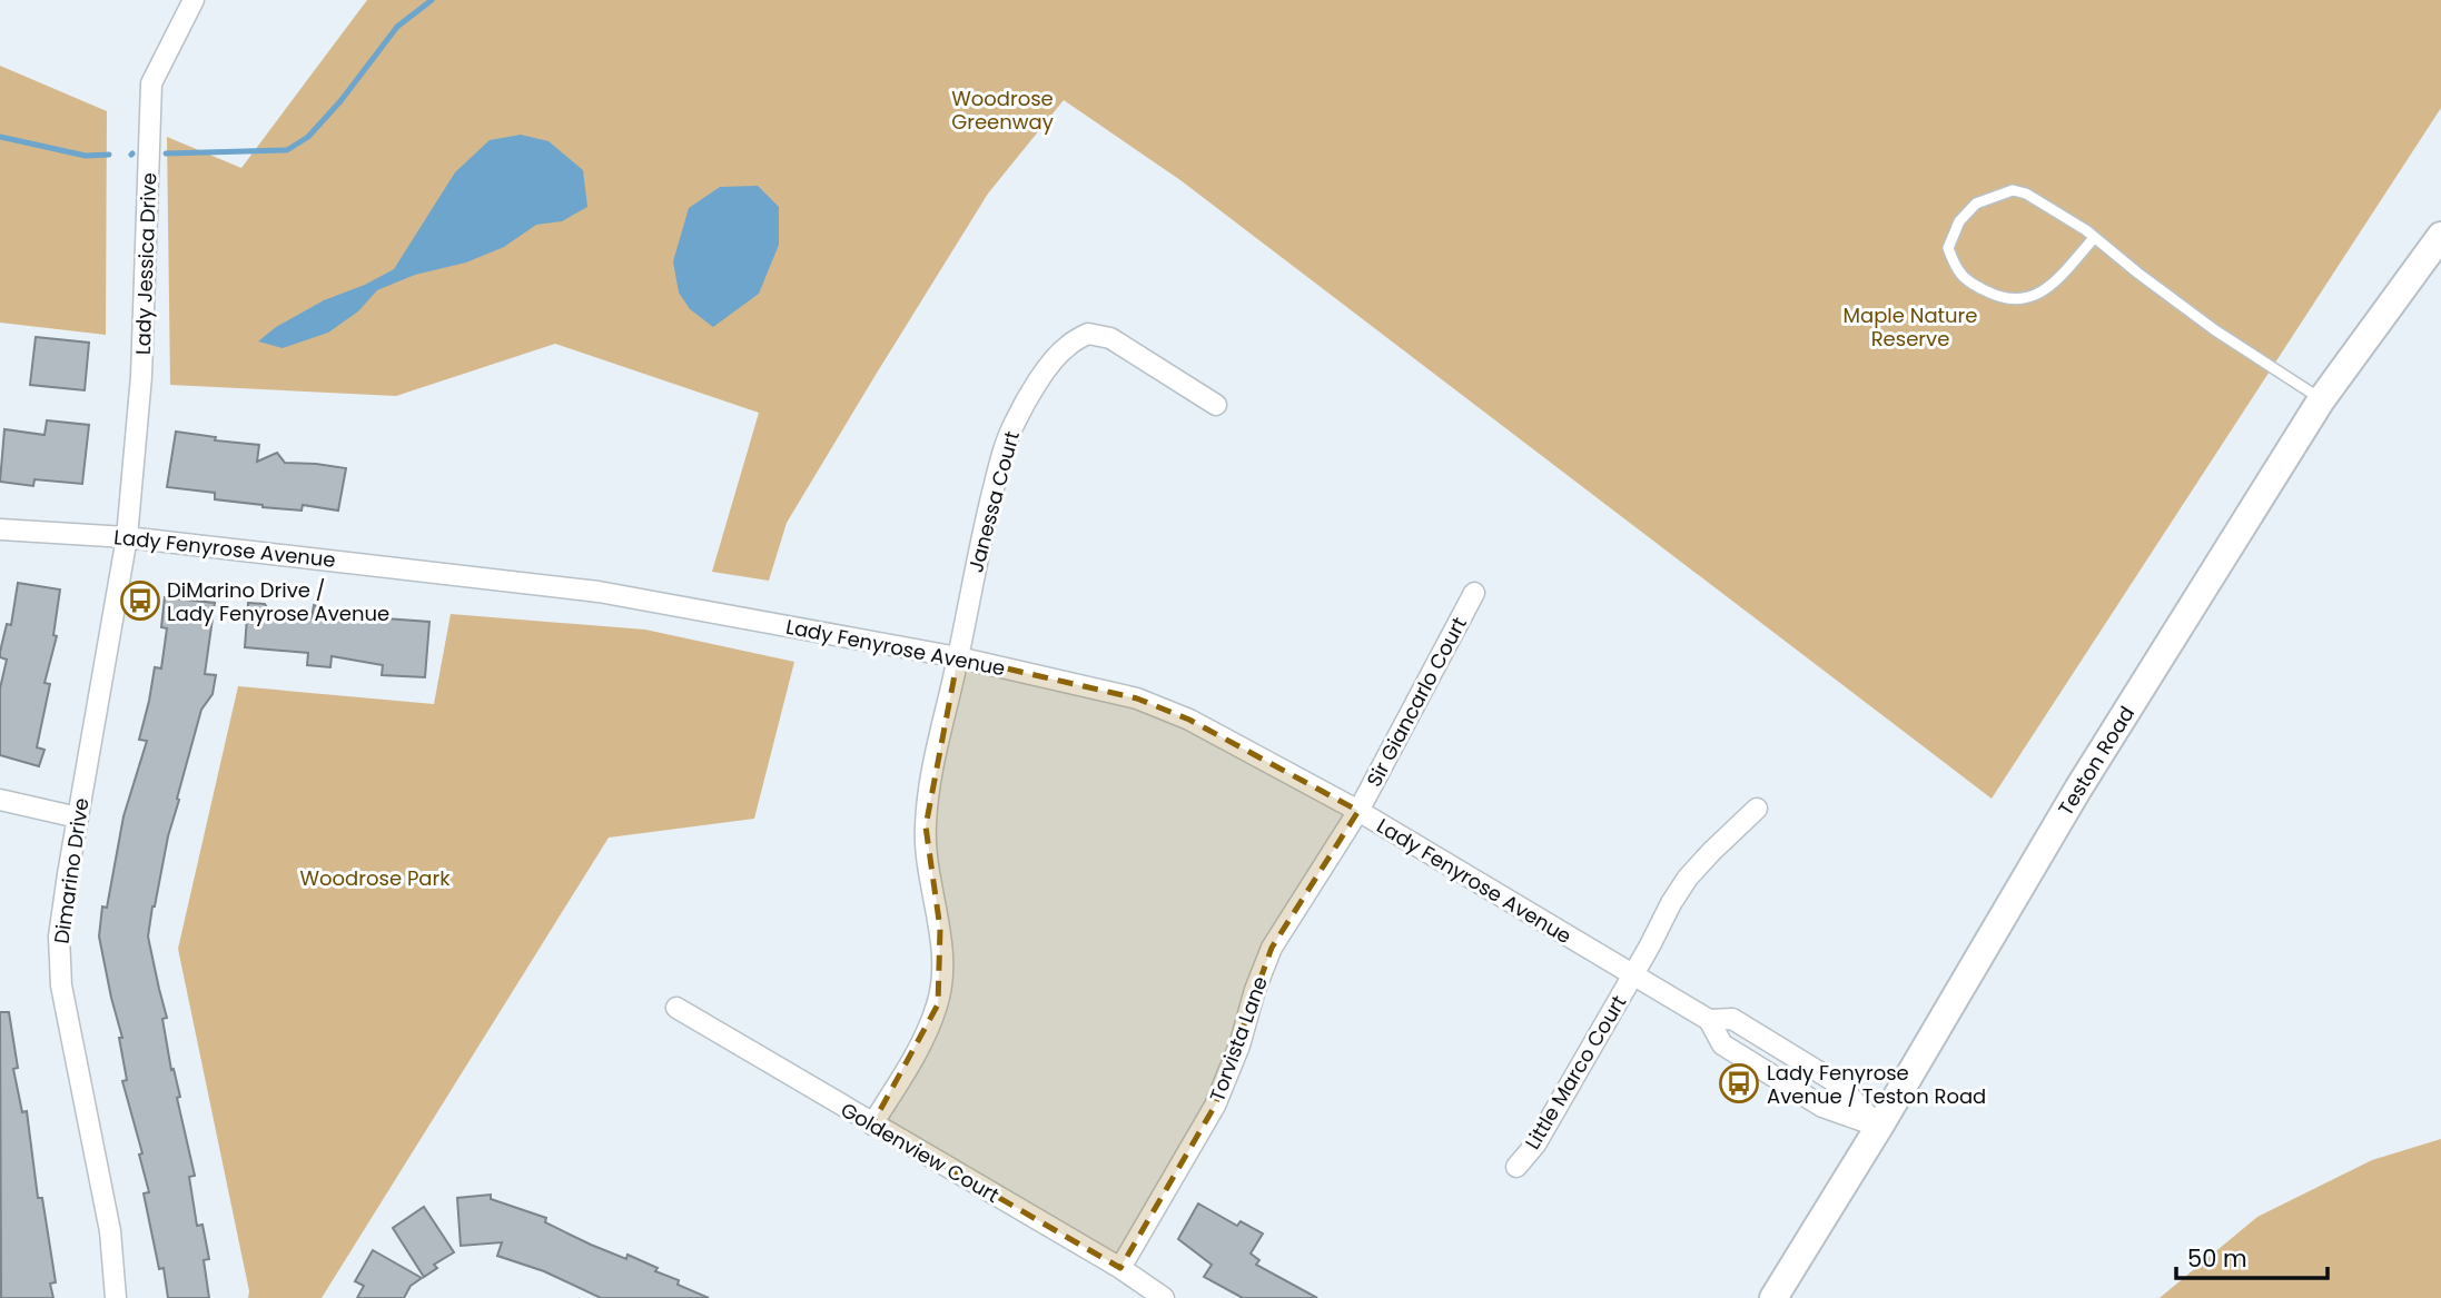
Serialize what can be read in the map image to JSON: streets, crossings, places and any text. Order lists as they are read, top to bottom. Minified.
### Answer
{"streets":{"main road":["Teston Road"],"street":["Lady Jessica Drive","Janessa Court","Lady Fenyrose Avenue","Sir Giancarlo Court","Dimarino Drive","Torvista Lane","Little Marco Court","Goldenview Court"]},"crossings":[["Lady Jessica Drive","Lady Fenyrose Avenue"],["Lady Jessica Drive","Dimarino Drive"],["Janessa Court","Lady Fenyrose Avenue"],["Janessa Court","Goldenview Court"],["Lady Fenyrose Avenue","Sir Giancarlo Court"],["Lady Fenyrose Avenue","Teston Road"],["Lady Fenyrose Avenue","Dimarino Drive"],["Lady Fenyrose Avenue","Torvista Lane"],["Lady Fenyrose Avenue","Little Marco Court"],["Sir Giancarlo Court","Torvista Lane"],["Torvista Lane","Goldenview Court"]],"parks":["Woodrose Greenway","Maple Nature Reserve","Woodrose Park"],"places":{"bus stop":["DiMarino Drive / Lady Fenyrose Avenue","Lady Fenyrose Avenue / Teston Road"]},"scale_bar":"50 m"}
